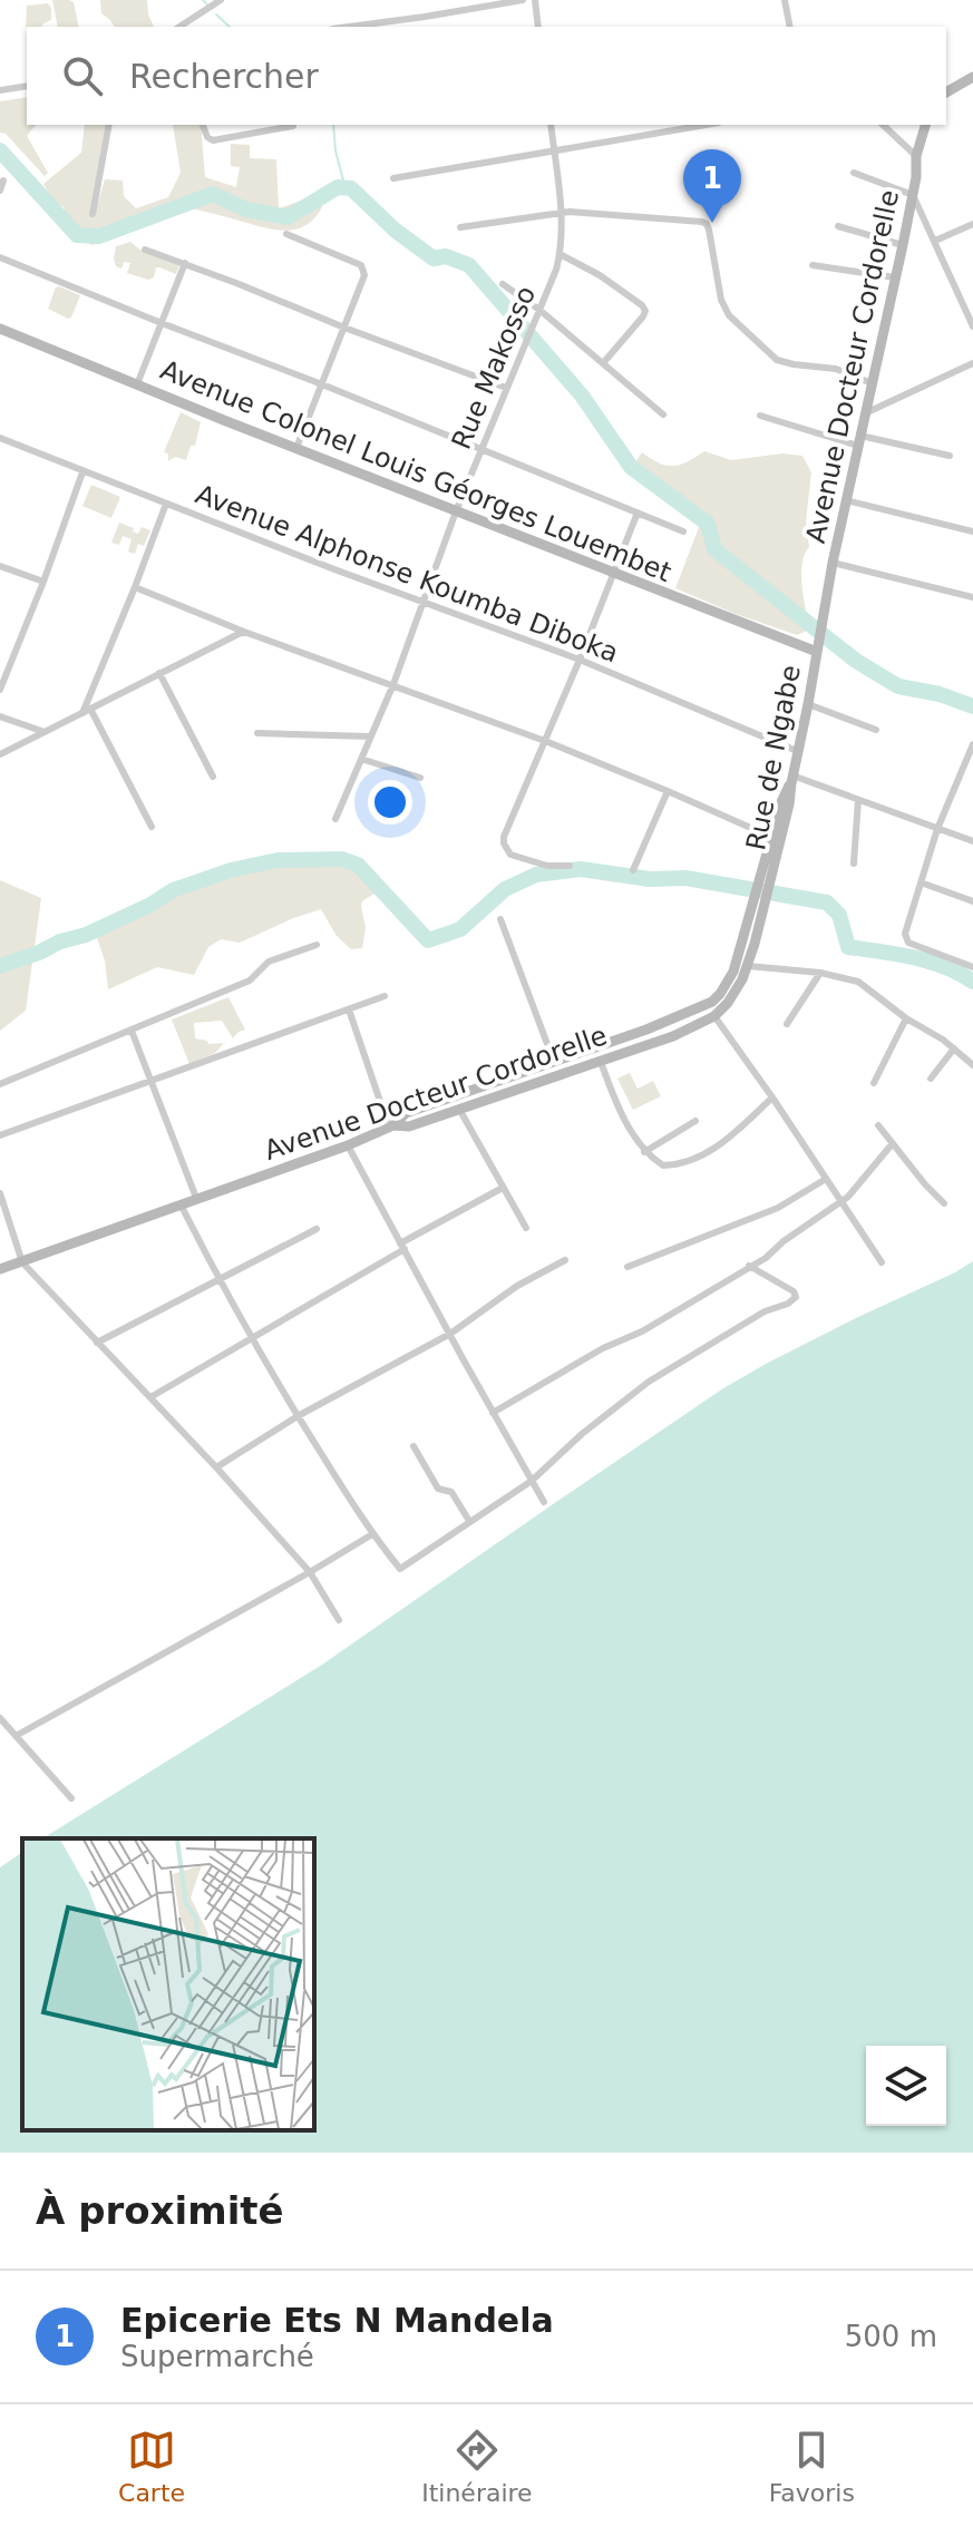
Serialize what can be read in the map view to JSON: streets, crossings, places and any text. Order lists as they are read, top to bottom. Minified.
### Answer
{"streets":{"street":["Avenue Docteur Cordorelle","Rue Makosso","Avenue Colonel Louis Géorges Louembet","Avenue Alphonse Koumba Diboka","Rue de Ngabe"]},"crossings":[["Avenue Docteur Cordorelle","Rue de Ngabe"],["Rue Makosso","Avenue Colonel Louis Géorges Louembet"],["Rue Makosso","Avenue Alphonse Koumba Diboka"],["Avenue Colonel Louis Géorges Louembet","Rue de Ngabe"],["Avenue Alphonse Koumba Diboka","Rue de Ngabe"]],"page":{"search":"Rechercher","pins":"1","heading":"À proximité","list":[{"mark":"1","name":"Epicerie Ets N Mandela","note":"Supermarché","value":"500 m"}],"nav":["Carte","Itinéraire","Favoris"]}}
